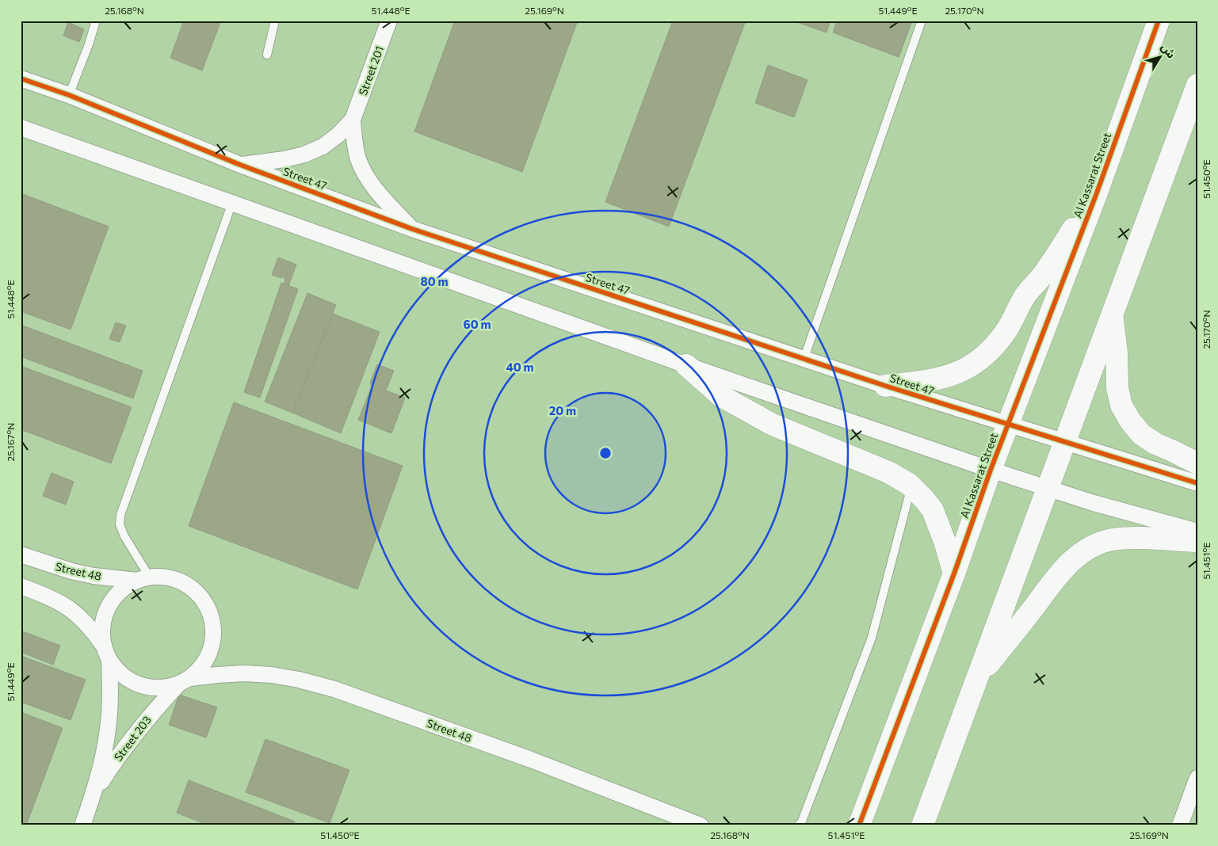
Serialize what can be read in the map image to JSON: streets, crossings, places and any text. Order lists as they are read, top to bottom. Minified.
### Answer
{"streets":{"street":["Street 201","Al Kassarat Street","Street 47","Street 48","Street 203"]},"crossings":[["Street 201","Street 47"],["Al Kassarat Street","Street 47"],["Street 48","Street 203"]],"north":"top right","coordinates":["25.168°N","51.448°E","25.169°N","51.449°E","25.170°N","51.450°E","25.167°N","51.451°E"],"rings":["80 m","60 m","40 m","20 m"]}
